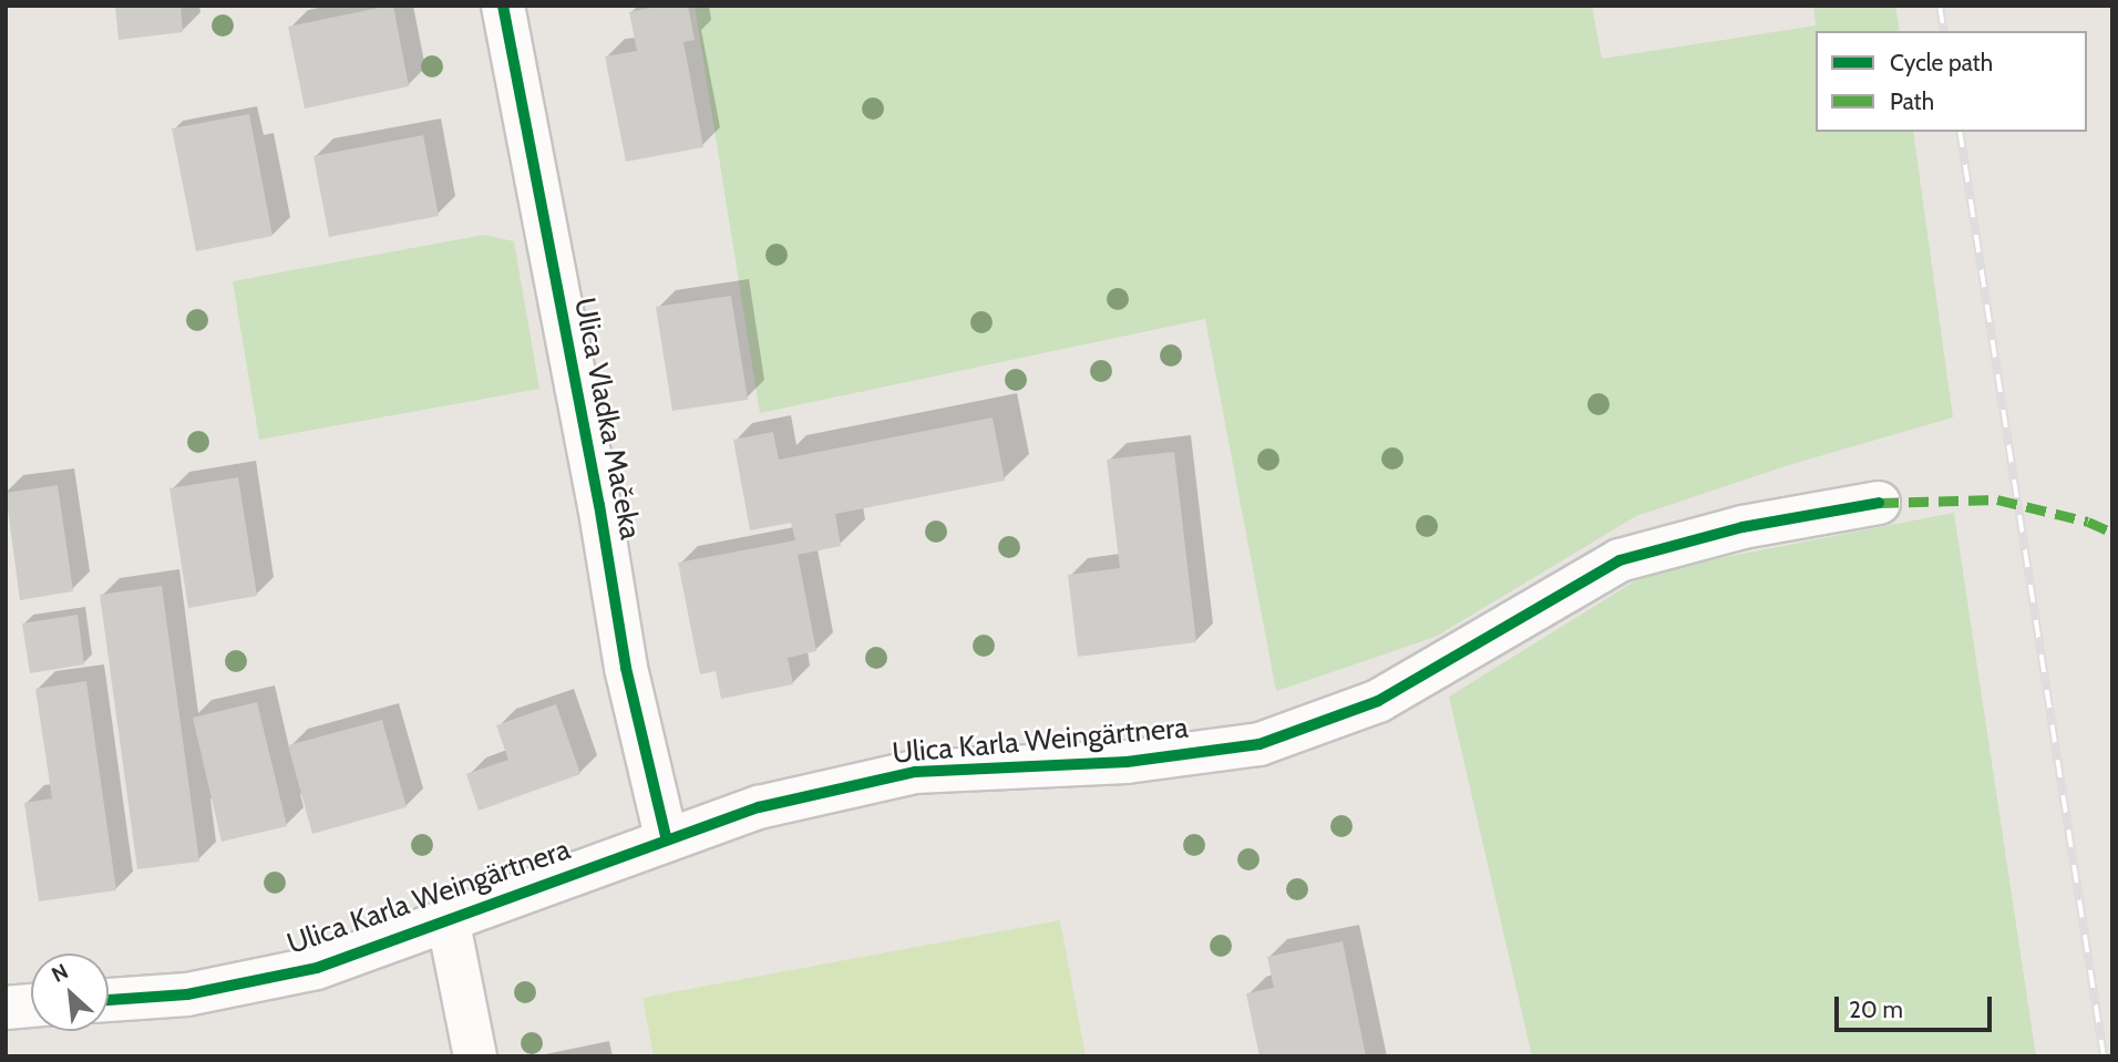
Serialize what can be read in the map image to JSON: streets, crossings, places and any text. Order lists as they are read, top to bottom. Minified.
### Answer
{"streets":{"street":["Ulica Vladka Mačeka","Ulica Karla Weingärtnera"]},"crossings":[["Ulica Vladka Mačeka","Ulica Karla Weingärtnera"]],"legend":["Cycle path","Path"],"scale_bar":"20 m","north":"top left"}
